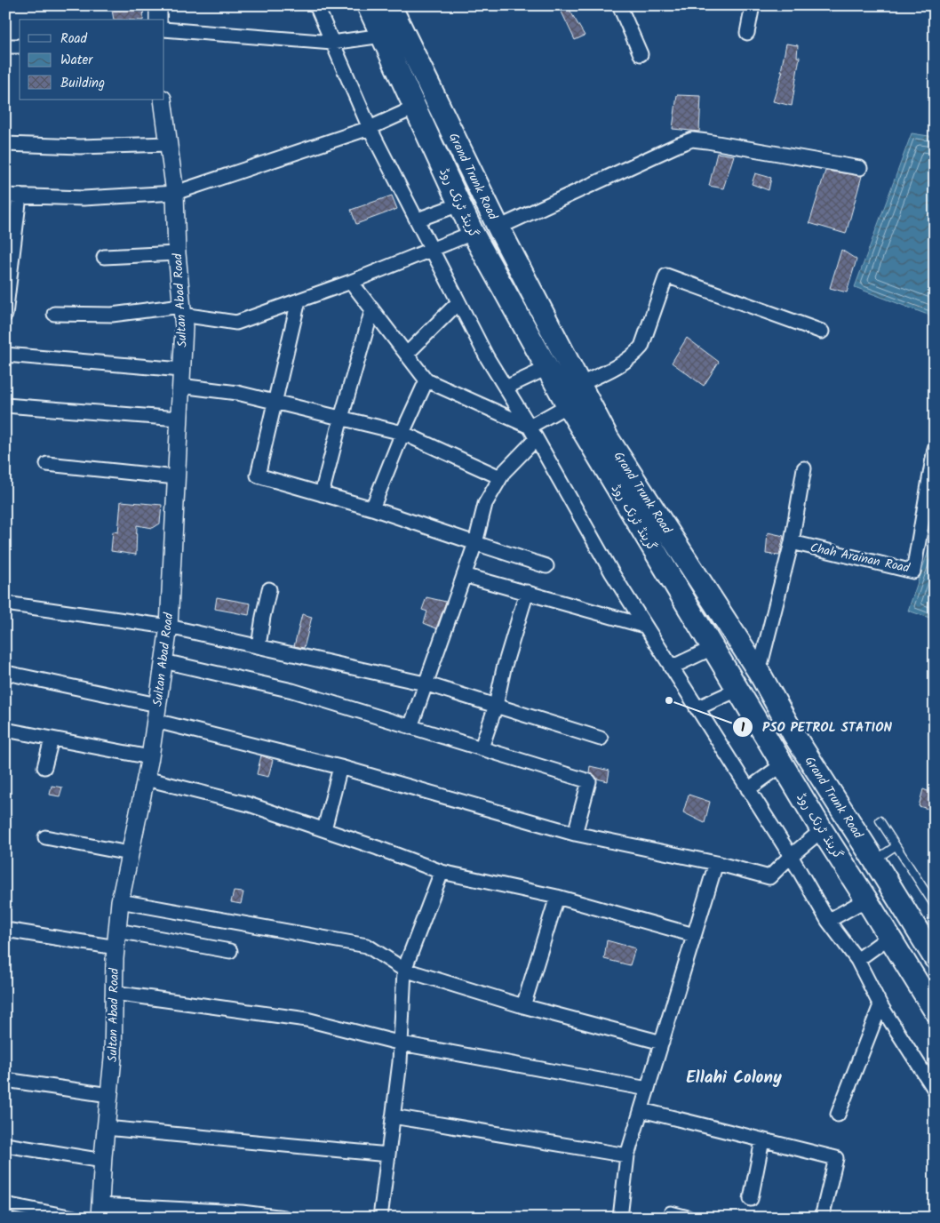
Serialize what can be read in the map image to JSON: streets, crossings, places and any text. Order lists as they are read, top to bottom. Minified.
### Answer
{"streets":{"main road":["Grand Trunk Road","گرینڈ ٹرنک روڈ"],"street":["Sultan Abad Road","Chah Arainan Road"]},"districts":["Ellahi Colony"],"places":["PSO PETROL STATION"],"legend":["Road","Water","Building"]}
